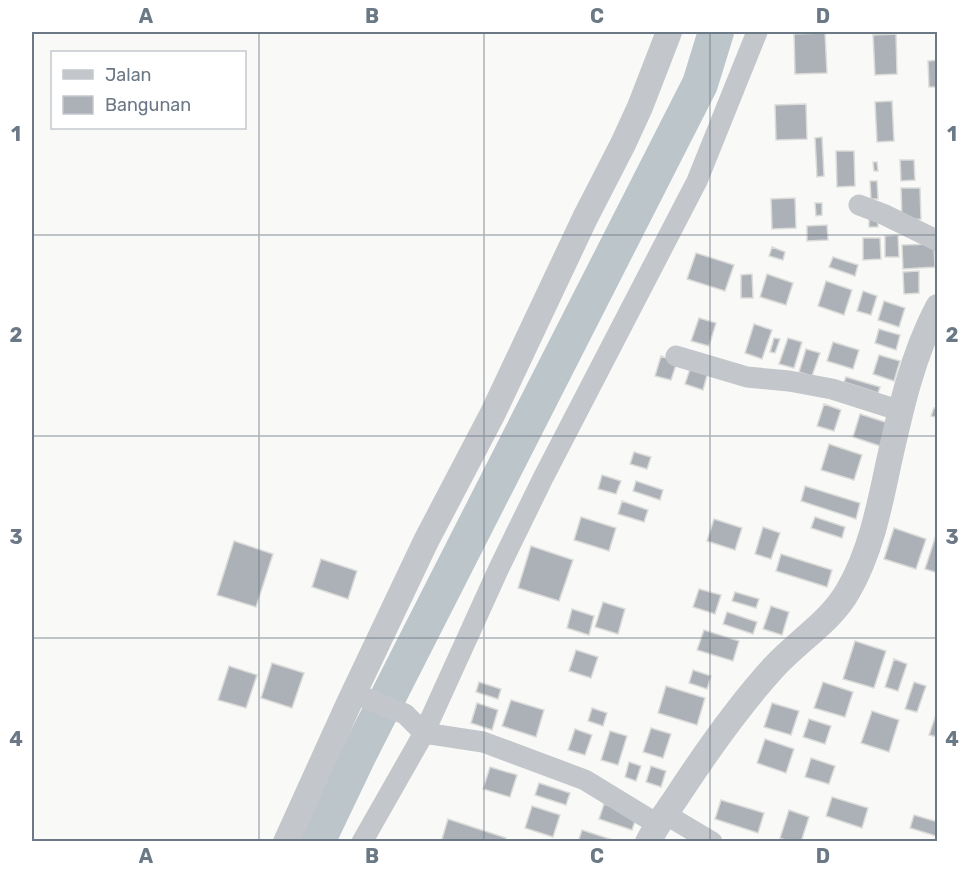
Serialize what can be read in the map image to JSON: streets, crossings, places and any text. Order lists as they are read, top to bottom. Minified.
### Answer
{"legend":["Jalan","Bangunan"],"grid":{"columns":["A","B","C","D"],"rows":["1","2","3","4"]}}
